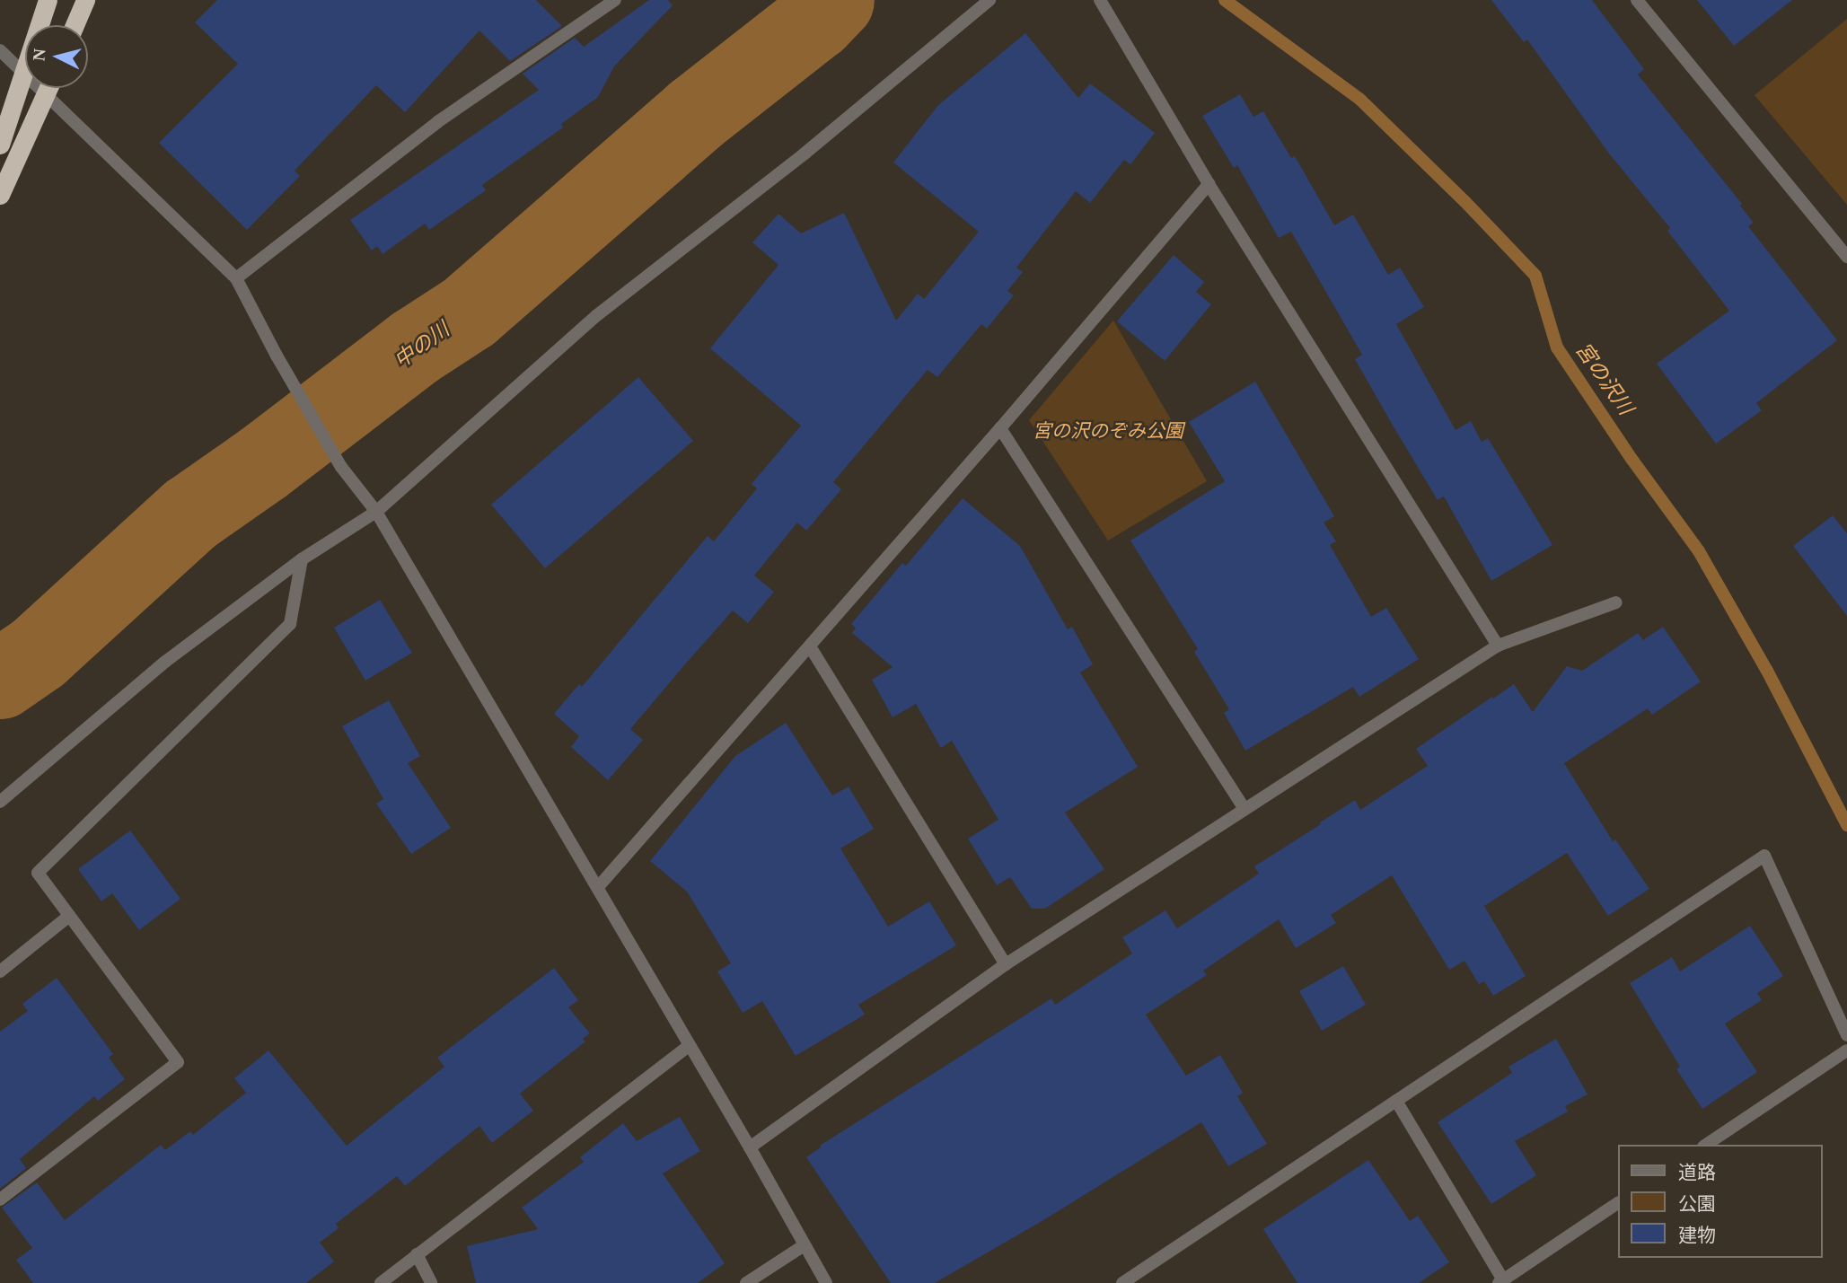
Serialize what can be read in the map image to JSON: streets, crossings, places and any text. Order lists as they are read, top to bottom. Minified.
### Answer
{"water":["中の川","宮の沢川"],"parks":["宮の沢のぞみ公園"],"legend":["道路","公園","建物"],"north":"left"}
